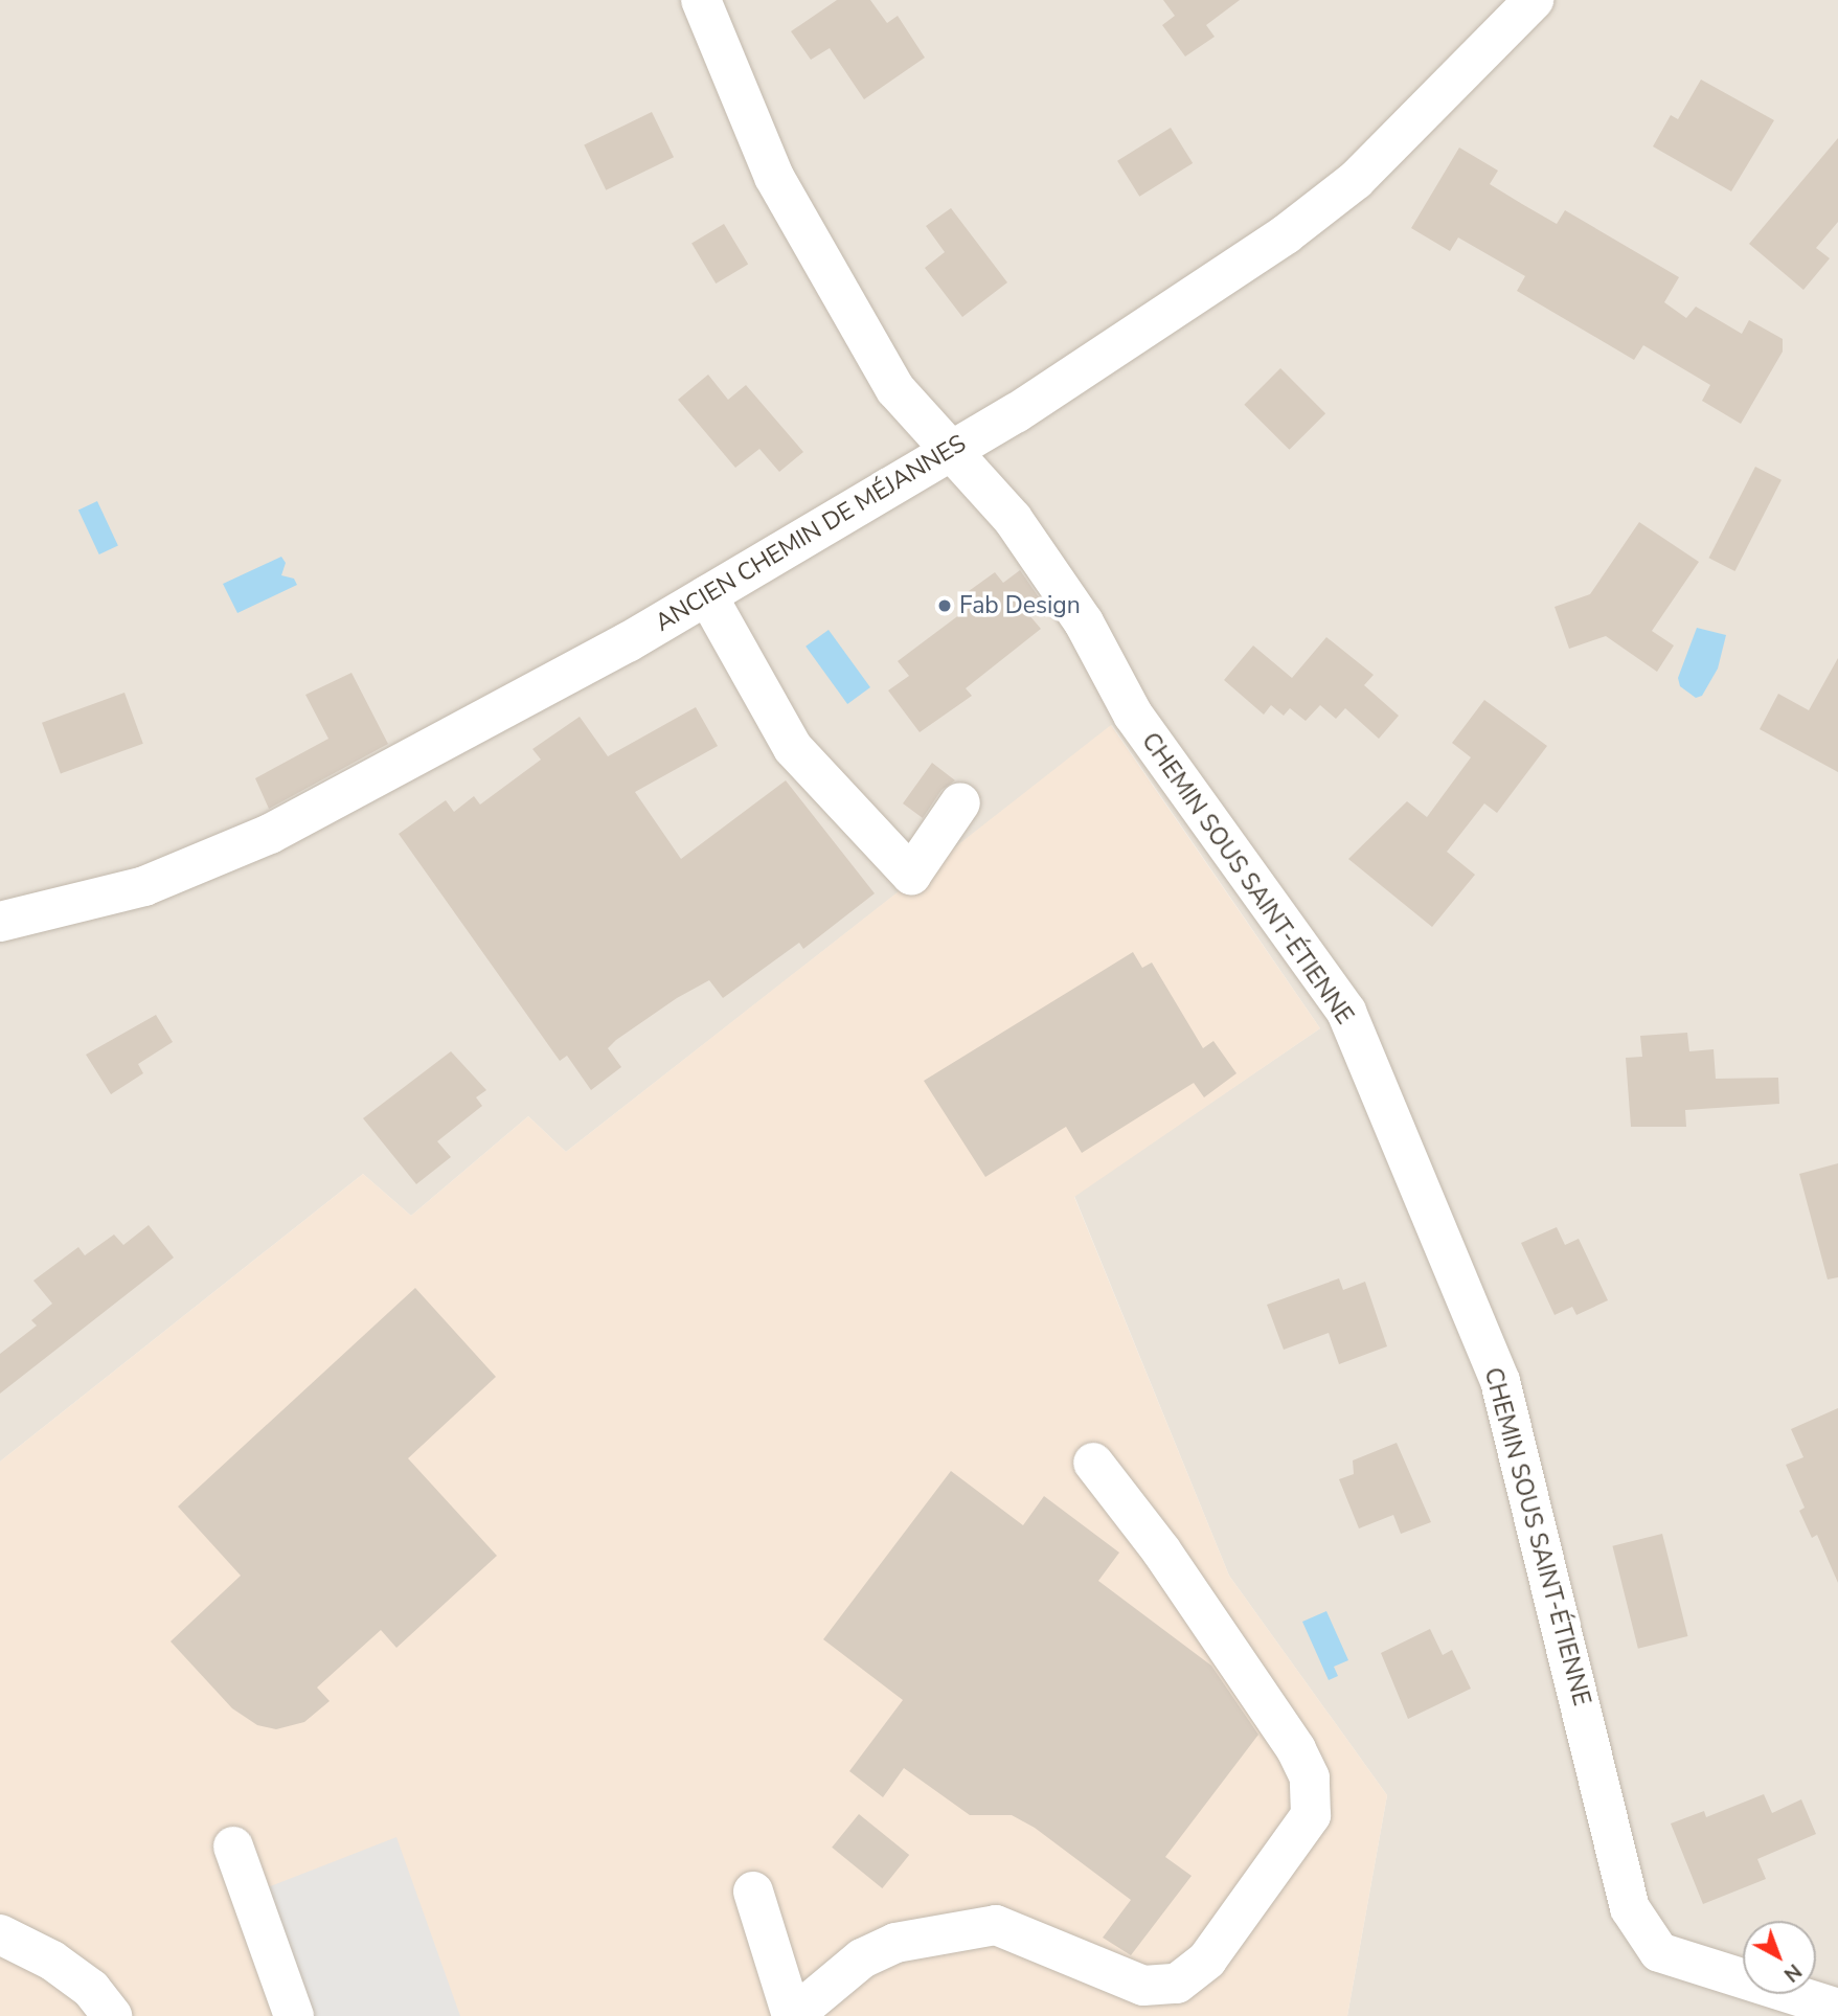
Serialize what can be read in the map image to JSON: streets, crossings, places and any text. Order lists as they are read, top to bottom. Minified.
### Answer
{"streets":{"street":["ANCIEN CHEMIN DE MÉJANNES","CHEMIN SOUS SAINT-ÉTIENNE"]},"crossings":[["ANCIEN CHEMIN DE MÉJANNES","CHEMIN SOUS SAINT-ÉTIENNE"]],"places":["Fab Design"],"north":"bottom right"}
